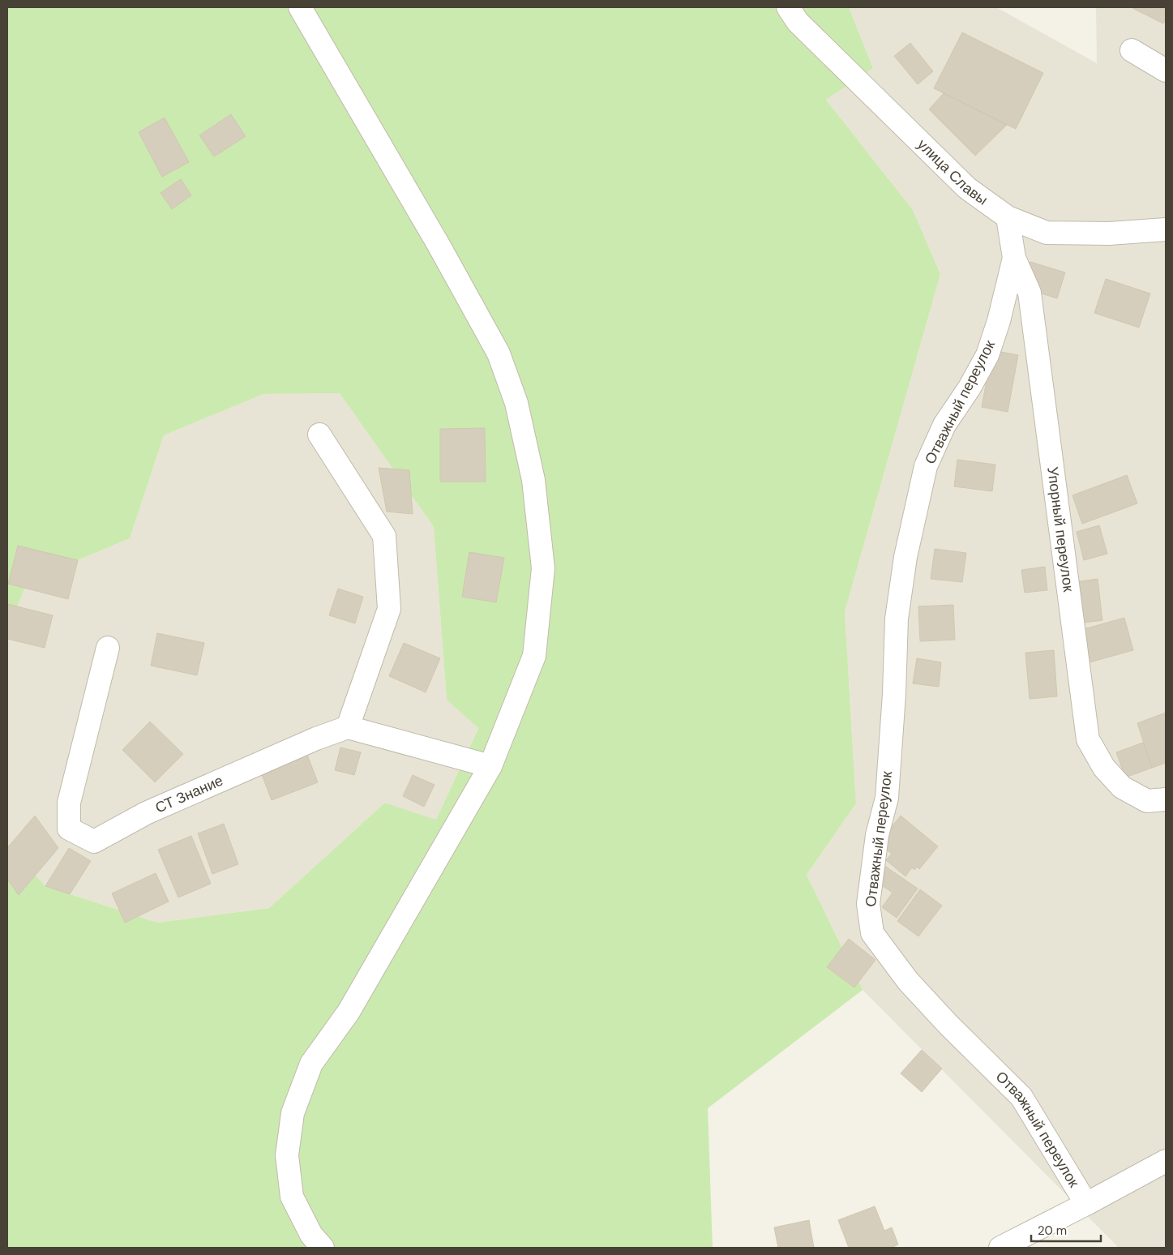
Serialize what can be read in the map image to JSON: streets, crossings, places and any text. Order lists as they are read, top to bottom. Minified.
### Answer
{"streets":{"street":["улица Славы","Отважный переулок","Упорный переулок","СТ Знание"]},"crossings":[["улица Славы","Упорный переулок"],["Отважный переулок","Упорный переулок"]],"scale_bar":"20 m"}
